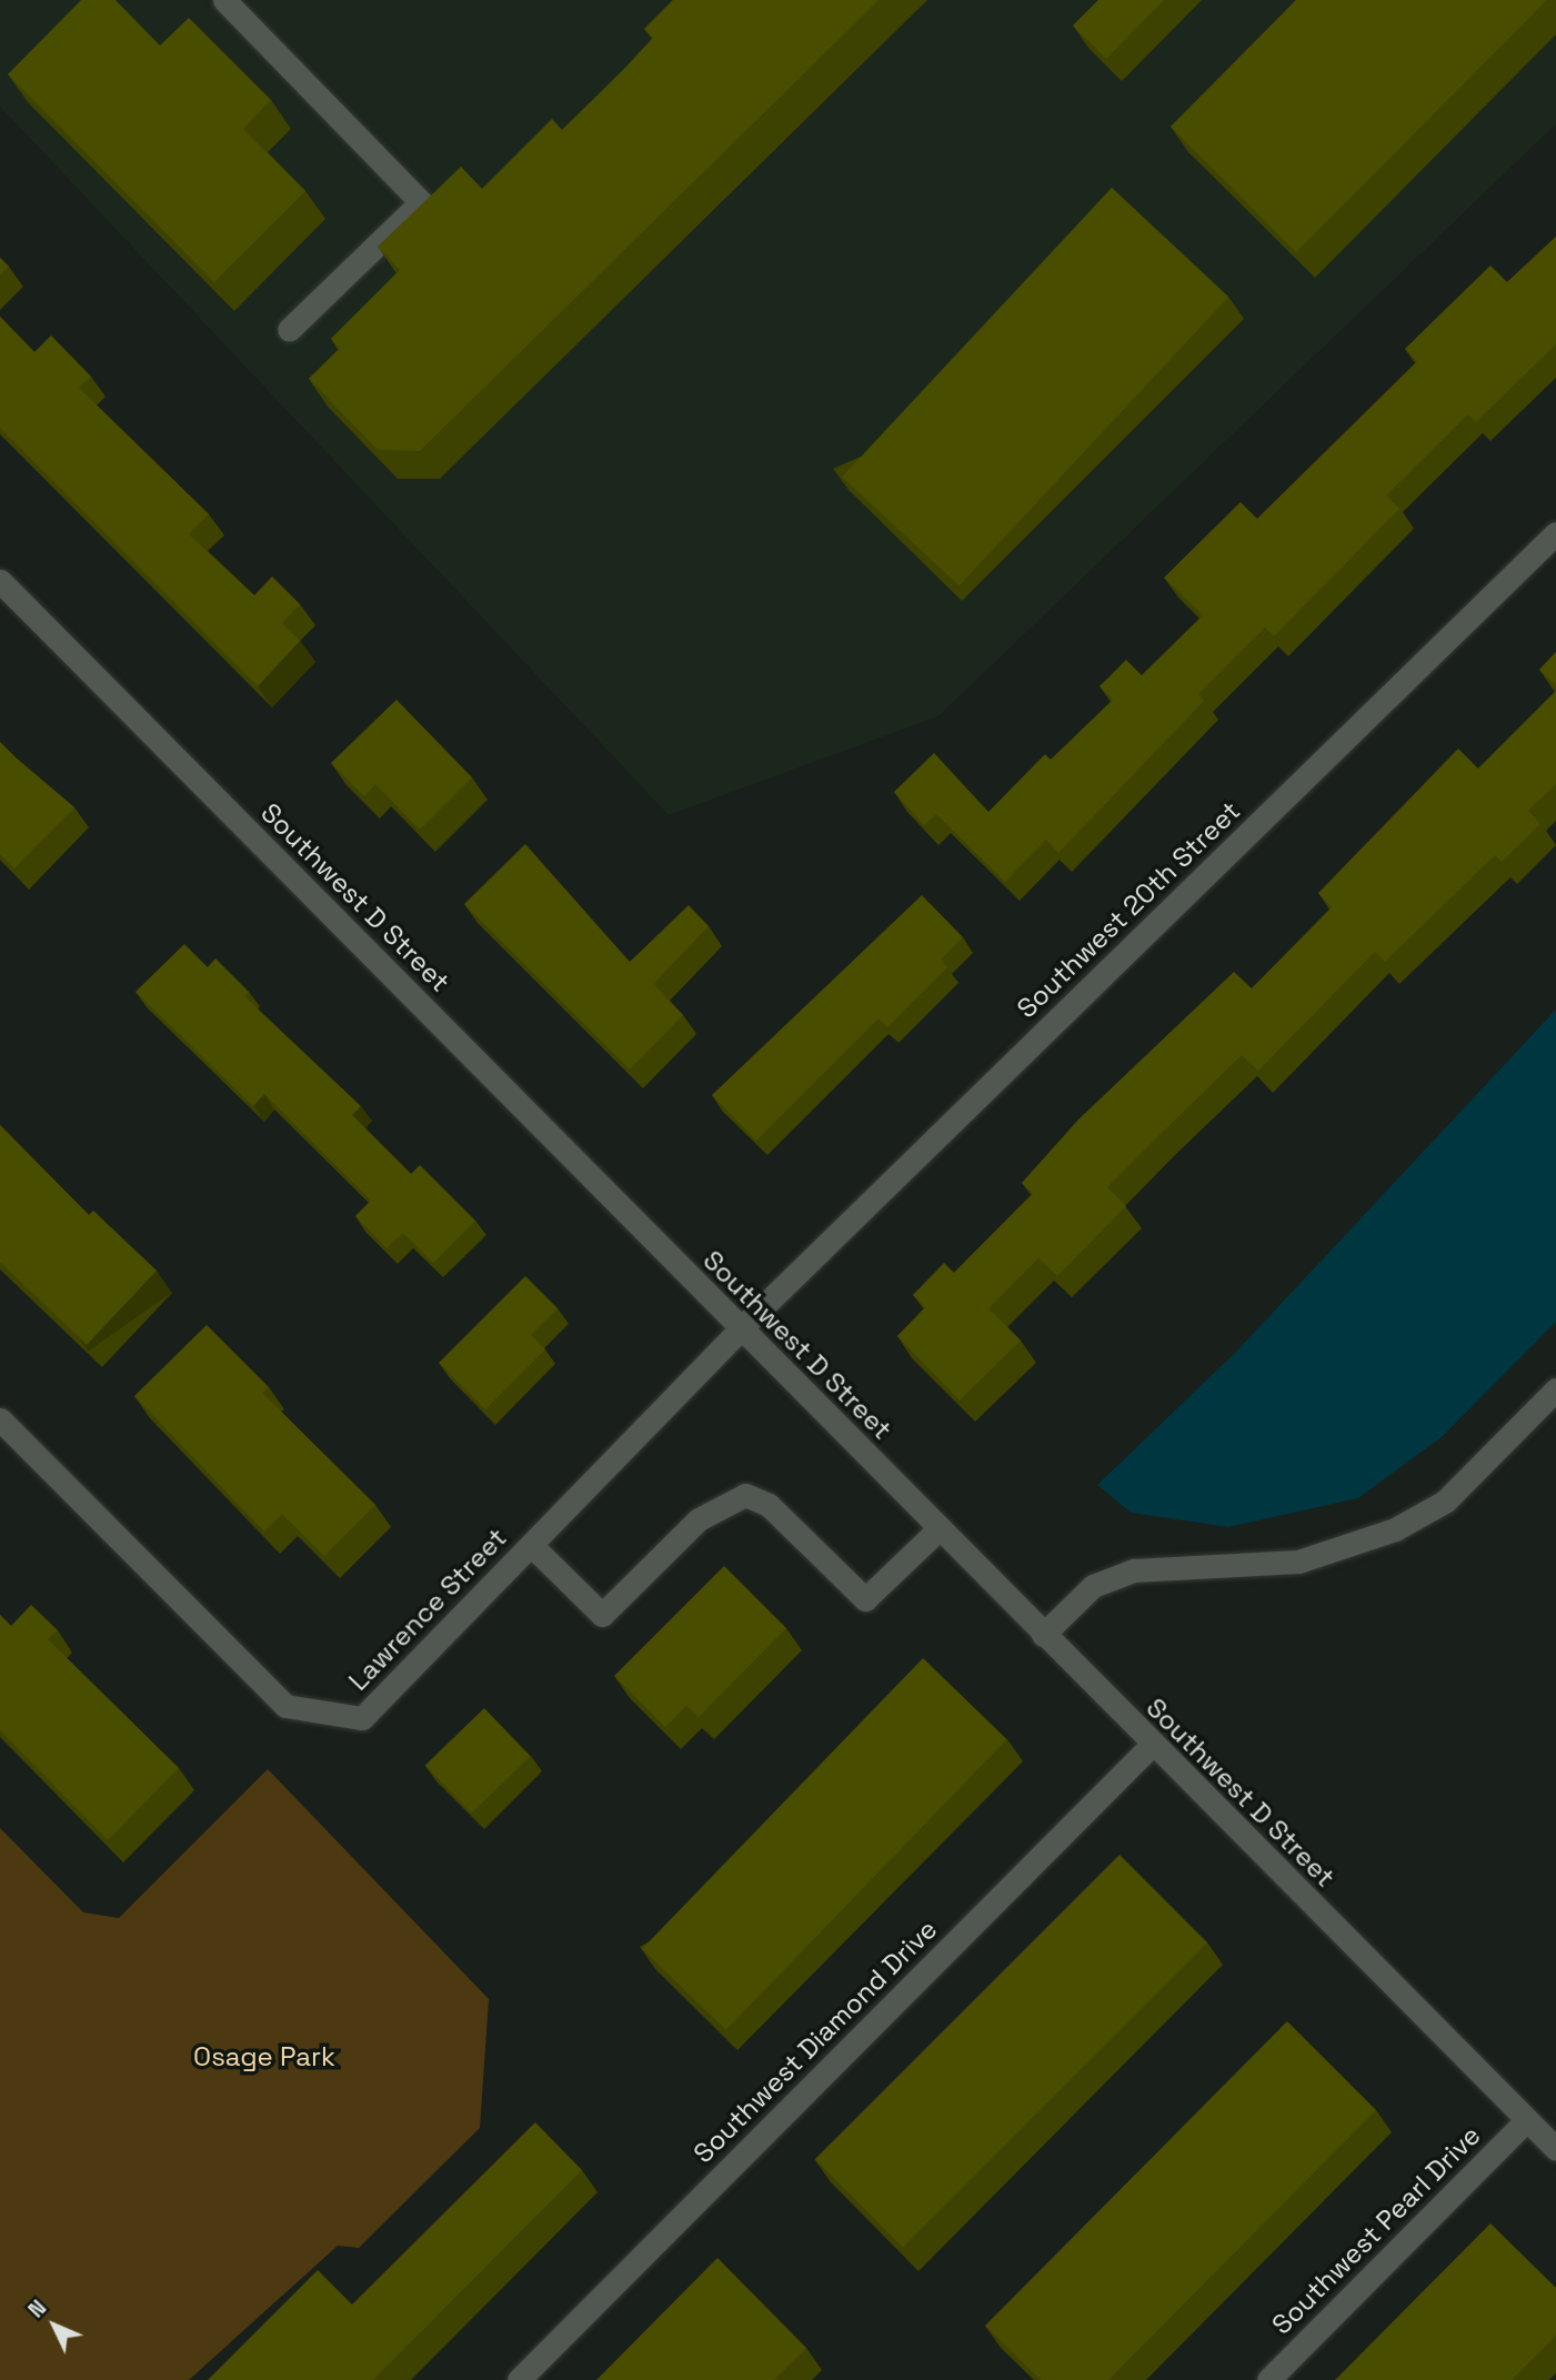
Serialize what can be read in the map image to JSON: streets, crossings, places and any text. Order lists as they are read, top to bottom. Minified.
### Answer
{"streets":{"street":["Southwest D Street","Southwest 20th Street","Lawrence Street","Southwest Diamond Drive","Southwest Pearl Drive"]},"crossings":[["Southwest D Street","Southwest 20th Street"],["Southwest D Street","Lawrence Street"],["Southwest D Street","Southwest Diamond Drive"],["Southwest D Street","Southwest Pearl Drive"],["Southwest 20th Street","Lawrence Street"]],"parks":["Osage Park"],"north":"top left"}
